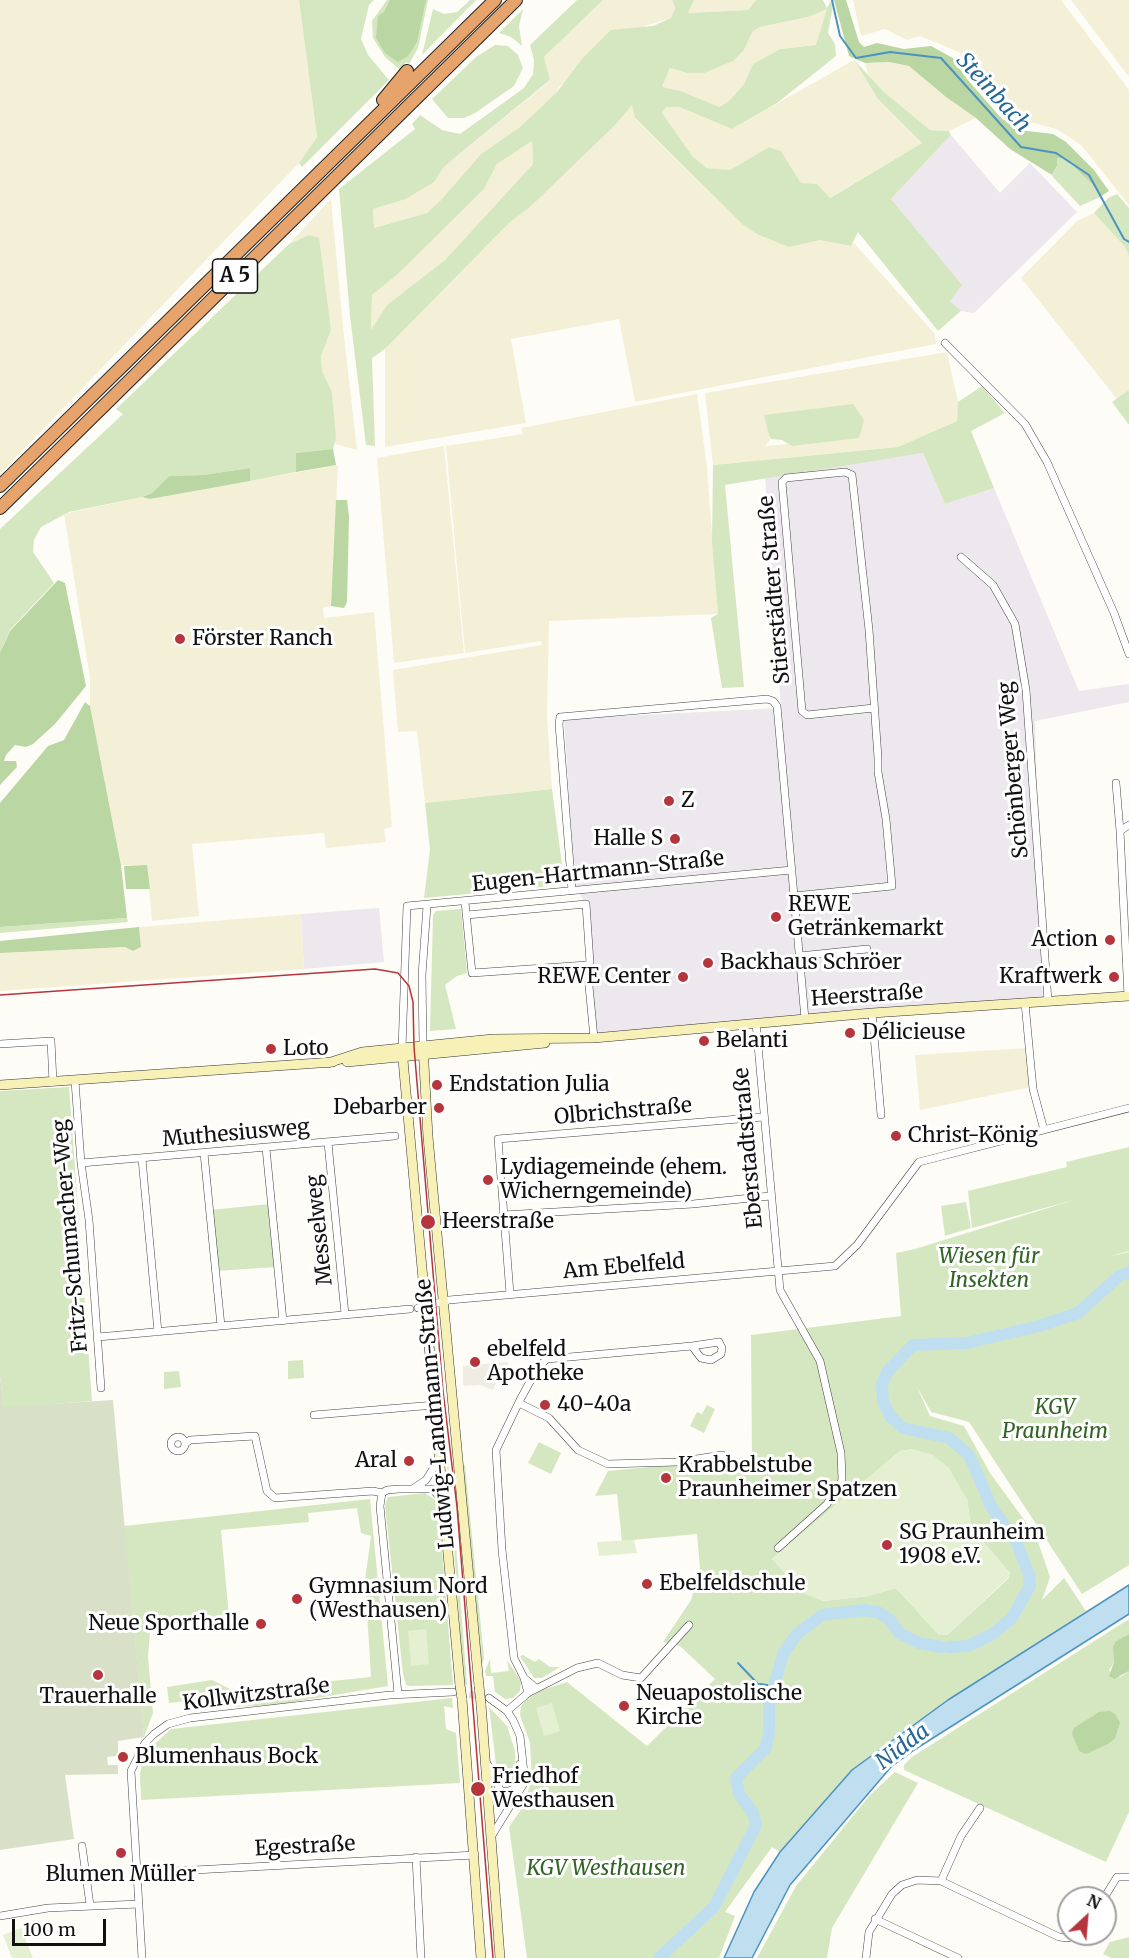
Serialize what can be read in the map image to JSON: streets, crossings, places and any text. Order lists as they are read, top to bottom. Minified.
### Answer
{"streets":{"highway":["A 5"],"main road":["Heerstraße","Ludwig-Landmann-Straße"],"street":["Stierstädter Straße","Schönberger Weg","Eugen-Hartmann-Straße","Olbrichstraße","Muthesiusweg","Eberstadtstraße","Messelweg","Fritz-Schumacher-Weg","Am Ebelfeld","Kollwitzstraße","Egestraße"]},"crossings":[["Stierstädter Straße","Eugen-Hartmann-Straße"],["Stierstädter Straße","Heerstraße"],["Schönberger Weg","Heerstraße"],["Eugen-Hartmann-Straße","Heerstraße"],["Eugen-Hartmann-Straße","Ludwig-Landmann-Straße"],["Heerstraße","Eberstadtstraße"],["Heerstraße","Fritz-Schumacher-Weg"],["Heerstraße","Ludwig-Landmann-Straße"],["Olbrichstraße","Eberstadtstraße"],["Olbrichstraße","Am Ebelfeld"],["Muthesiusweg","Messelweg"],["Muthesiusweg","Fritz-Schumacher-Weg"],["Muthesiusweg","Ludwig-Landmann-Straße"],["Eberstadtstraße","Am Ebelfeld"],["Messelweg","Am Ebelfeld"],["Fritz-Schumacher-Weg","Am Ebelfeld"],["Am Ebelfeld","Ludwig-Landmann-Straße"],["Ludwig-Landmann-Straße","Kollwitzstraße"],["Ludwig-Landmann-Straße","Egestraße"],["Kollwitzstraße","Egestraße"]],"water":["Steinbach","Nidda"],"parks":["Wiesen für Insekten","KGV Praunheim","KGV Westhausen"],"places":["Förster Ranch","Z","Halle S","REWE Getränkemarkt","Action","Backhaus Schröer","REWE Center","Kraftwerk","Délicieuse","Belanti","Loto","Endstation Julia","Debarber","Christ-König","Lydiagemeinde (ehem. Wicherngemeinde)","Heerstraße","ebelfeld Apotheke","40-40a","Aral","Krabbelstube Praunheimer Spatzen","SG Praunheim 1908 e.V.","Ebelfeldschule","Gymnasium Nord (Westhausen)","Neue Sporthalle","Trauerhalle","Neuapostolische Kirche","Blumenhaus Bock","Friedhof Westhausen","Blumen Müller"],"scale_bar":"100 m","north":"top right"}
